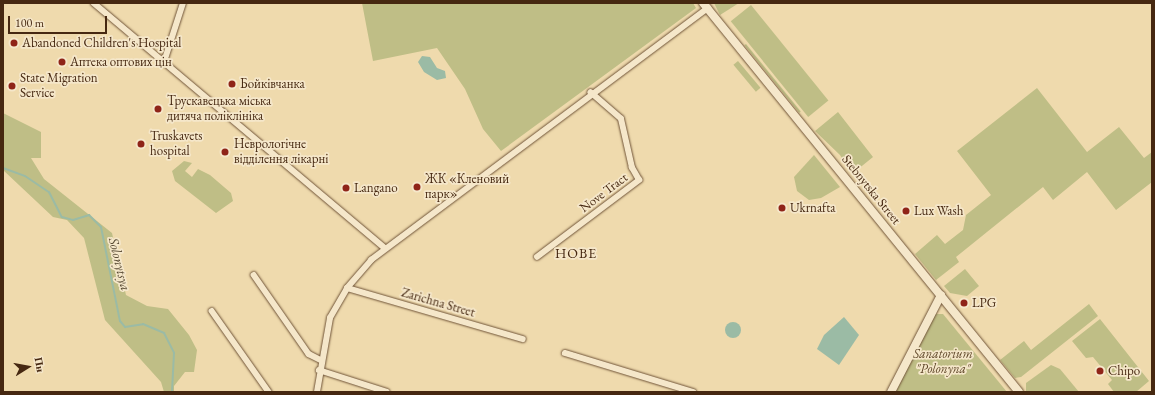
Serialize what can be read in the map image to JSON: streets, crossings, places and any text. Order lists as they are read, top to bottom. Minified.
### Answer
{"streets":{"street":["Stebnytska Street","Nove Tract","Zarichna Street"]},"districts":["НОВЕ"],"water":["Solonytsya"],"parks":["Sanatorium \"Polonyna\""],"places":["Abandoned Children's Hospital","Аптека оптових цін","Бойківчанка","State Migration Service","Трускавецька міська дитяча поліклініка","Truskavets hospital","Неврологічне відділення лікарні","ЖК «Кленовий парк»","Langano","Ukrnafta","Lux Wash","LPG","Chipo"],"scale_bar":"100 m","north":"right"}
